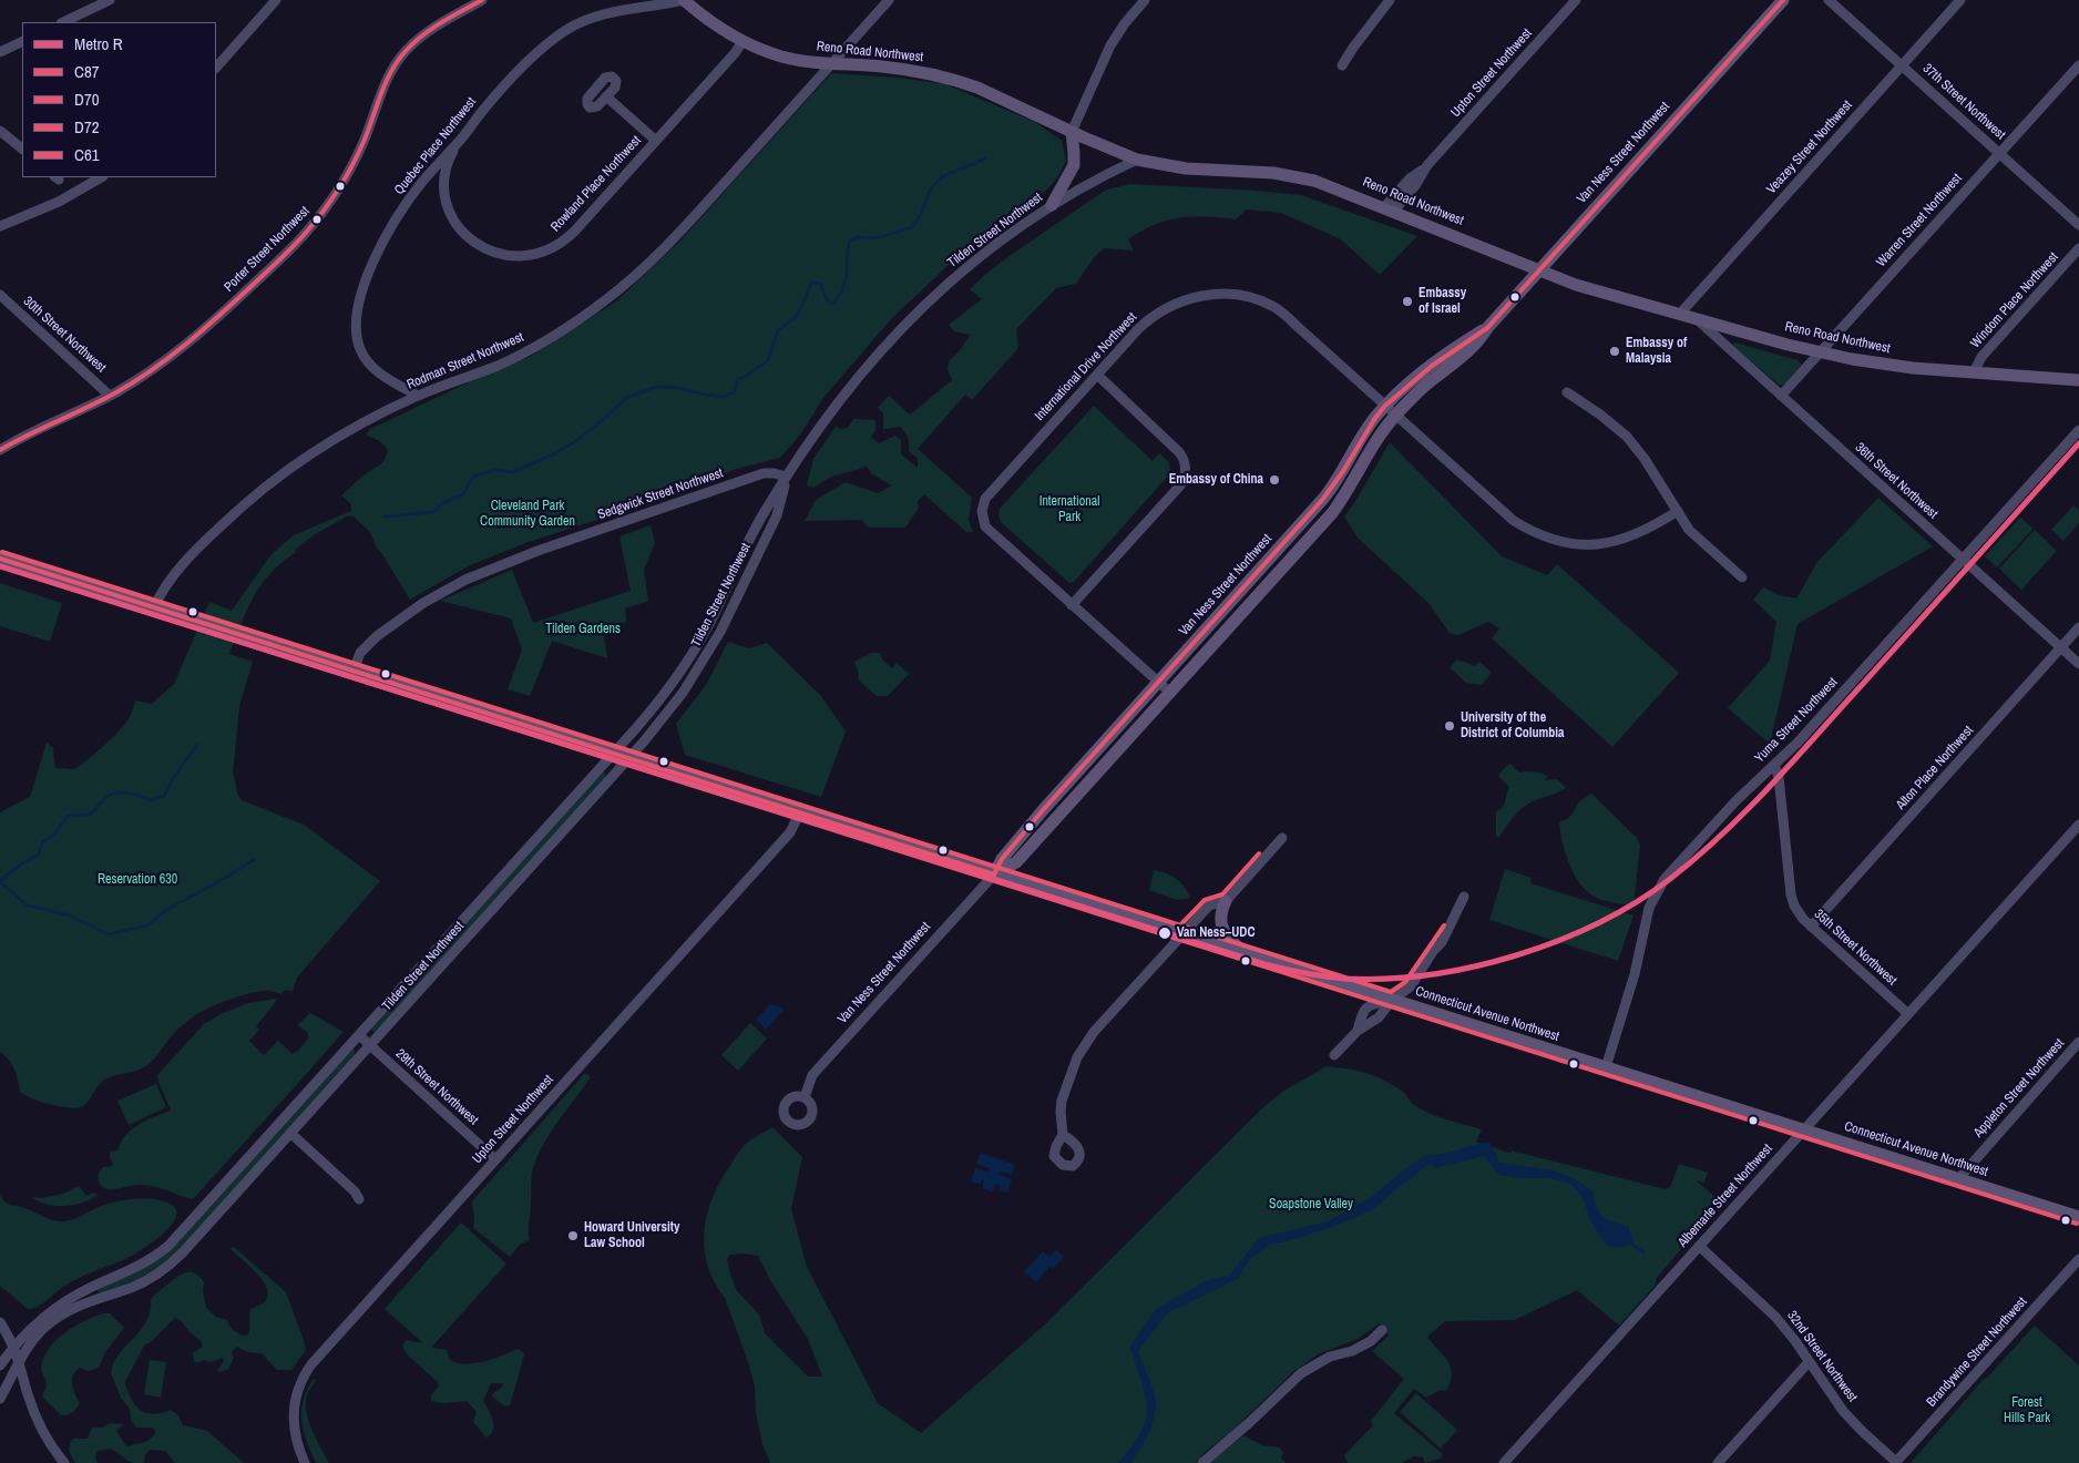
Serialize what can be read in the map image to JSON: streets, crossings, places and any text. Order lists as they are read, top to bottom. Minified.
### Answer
{"streets":{"main road":["Reno Road Northwest","Van Ness Street Northwest","Connecticut Avenue Northwest"],"street":["Upton Street Northwest","37th Street Northwest","Quebec Place Northwest","Veazey Street Northwest","Rowland Place Northwest","Warren Street Northwest","Tilden Street Northwest","Porter Street Northwest","Windom Place Northwest","30th Street Northwest","Rodman Street Northwest","International Drive Northwest","36th Street Northwest","Sedgwick Street Northwest","Yuma Street Northwest","Alton Place Northwest","35th Street Northwest","29th Street Northwest","Appleton Street Northwest","Albemarle Street Northwest","Brandywine Street Northwest","32nd Street Northwest"]},"crossings":[["Reno Road Northwest","Upton Street Northwest"],["Reno Road Northwest","Quebec Place Northwest"],["Reno Road Northwest","Veazey Street Northwest"],["Reno Road Northwest","Van Ness Street Northwest"],["Reno Road Northwest","Rowland Place Northwest"],["Reno Road Northwest","Warren Street Northwest"],["Reno Road Northwest","Tilden Street Northwest"],["Reno Road Northwest","Windom Place Northwest"],["Reno Road Northwest","Rodman Street Northwest"],["Reno Road Northwest","36th Street Northwest"],["Upton Street Northwest","Connecticut Avenue Northwest"],["Upton Street Northwest","29th Street Northwest"],["37th Street Northwest","Veazey Street Northwest"],["37th Street Northwest","Warren Street Northwest"],["Quebec Place Northwest","Rowland Place Northwest"],["Quebec Place Northwest","Rodman Street Northwest"],["Van Ness Street Northwest","International Drive Northwest"],["Van Ness Street Northwest","Connecticut Avenue Northwest"],["Warren Street Northwest","36th Street Northwest"],["Tilden Street Northwest","Sedgwick Street Northwest"],["Tilden Street Northwest","Connecticut Avenue Northwest"],["Tilden Street Northwest","29th Street Northwest"],["Porter Street Northwest","30th Street Northwest"],["Rodman Street Northwest","Connecticut Avenue Northwest"],["36th Street Northwest","Yuma Street Northwest"],["36th Street Northwest","Alton Place Northwest"],["Sedgwick Street Northwest","Connecticut Avenue Northwest"],["Yuma Street Northwest","35th Street Northwest"],["Yuma Street Northwest","Connecticut Avenue Northwest"],["Alton Place Northwest","35th Street Northwest"],["35th Street Northwest","Albemarle Street Northwest"],["Connecticut Avenue Northwest","Appleton Street Northwest"],["Connecticut Avenue Northwest","Albemarle Street Northwest"],["Albemarle Street Northwest","32nd Street Northwest"],["Brandywine Street Northwest","32nd Street Northwest"]],"parks":["International Park","Cleveland Park Community Garden","Tilden Gardens","Reservation 630","Soapstone Valley","Forest Hills Park"],"places":["Embassy of Israel","Embassy of Malaysia","Embassy of China","University of the District of Columbia","Van Ness–UDC","Howard University Law School"],"lines":["transit line C87","transit line C61","metro line R","transit line D72","transit line D70"],"legend":["Metro R","C87","D70","D72","C61"]}
